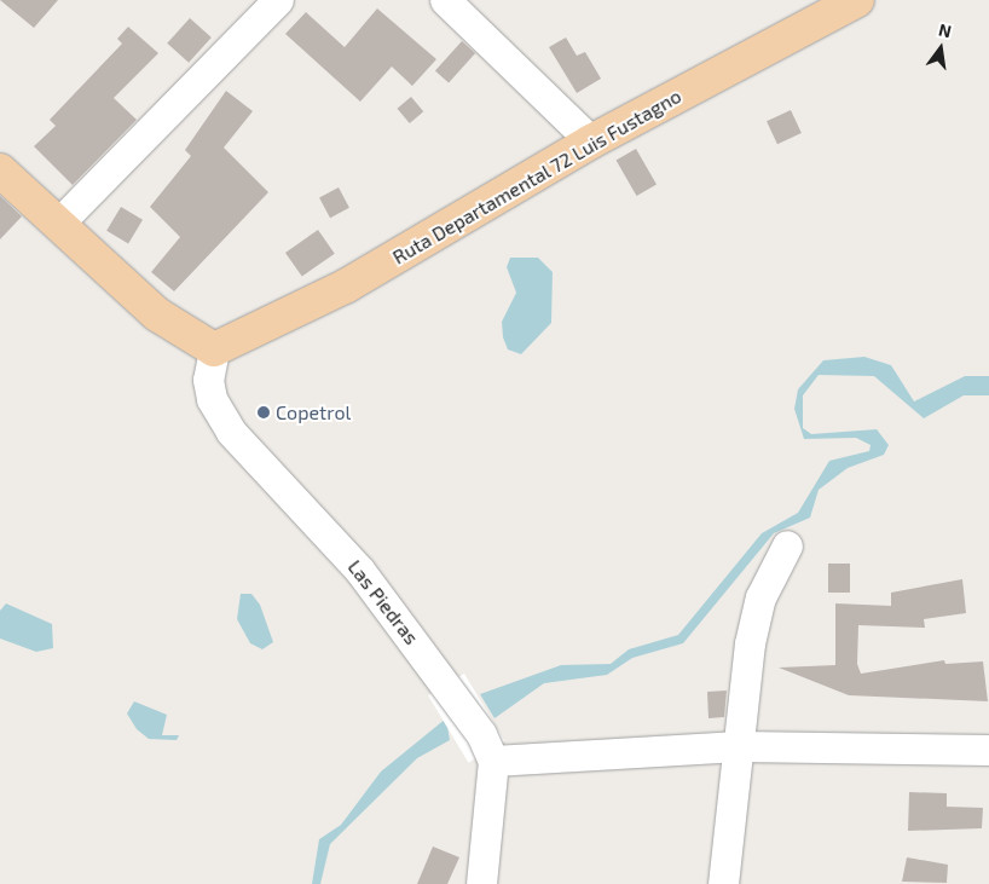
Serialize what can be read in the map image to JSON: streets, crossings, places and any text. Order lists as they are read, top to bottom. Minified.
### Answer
{"streets":{"main road":["Ruta Departamental 72 Luis Fustagno"],"street":["Las Piedras"]},"crossings":[["Ruta Departamental 72 Luis Fustagno","Las Piedras"]],"places":["Copetrol"],"north":"top"}
